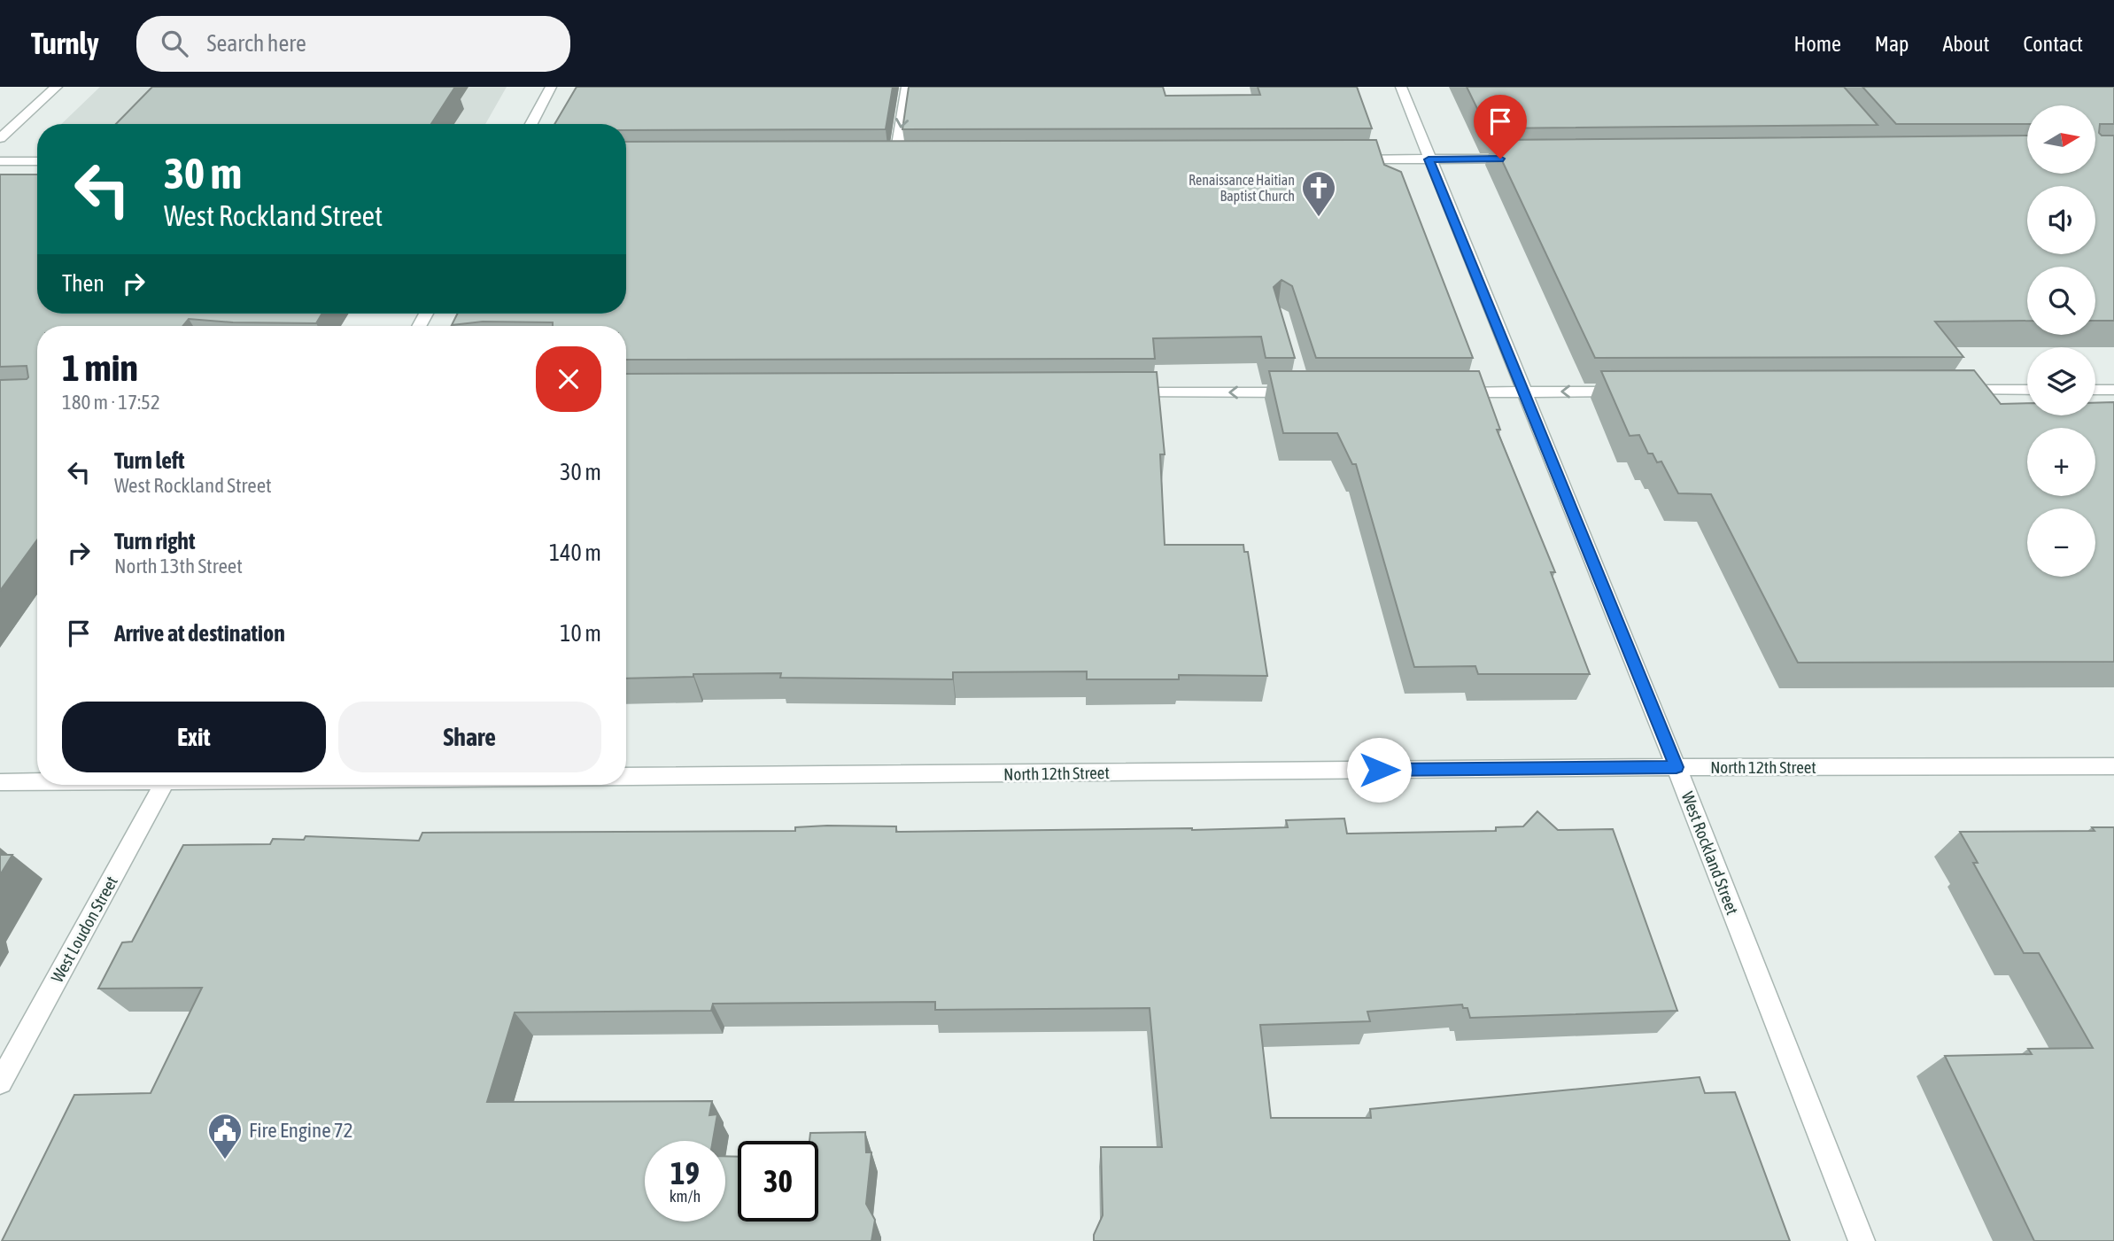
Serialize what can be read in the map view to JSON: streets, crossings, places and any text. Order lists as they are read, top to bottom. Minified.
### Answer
{"streets":{"street":["North 12th Street","West Rockland Street","West Loudon Street"]},"crossings":[["North 12th Street","West Rockland Street"]],"places":{"church":["Renaissance Haitian Baptist Church"],"public building":["Fire Engine 72"]},"north":"right","page":{"header":"Turnly","search":"Search here","nav":["Home","Map","About","Contact"],"map_buttons":["+","−"],"turn":["30 m","West Rockland Street"],"then":"Then","heading":["1 min","180 m · 17:52"],"list":[{"name":"Turn left","note":"West Rockland Street","value":"30 m"},{"name":"Turn right","note":"North 13th Street","value":"140 m"},{"name":"Arrive at destination","value":"10 m"}],"buttons":["Exit","Share"],"speed":"19 km/h","limit":"30"}}
